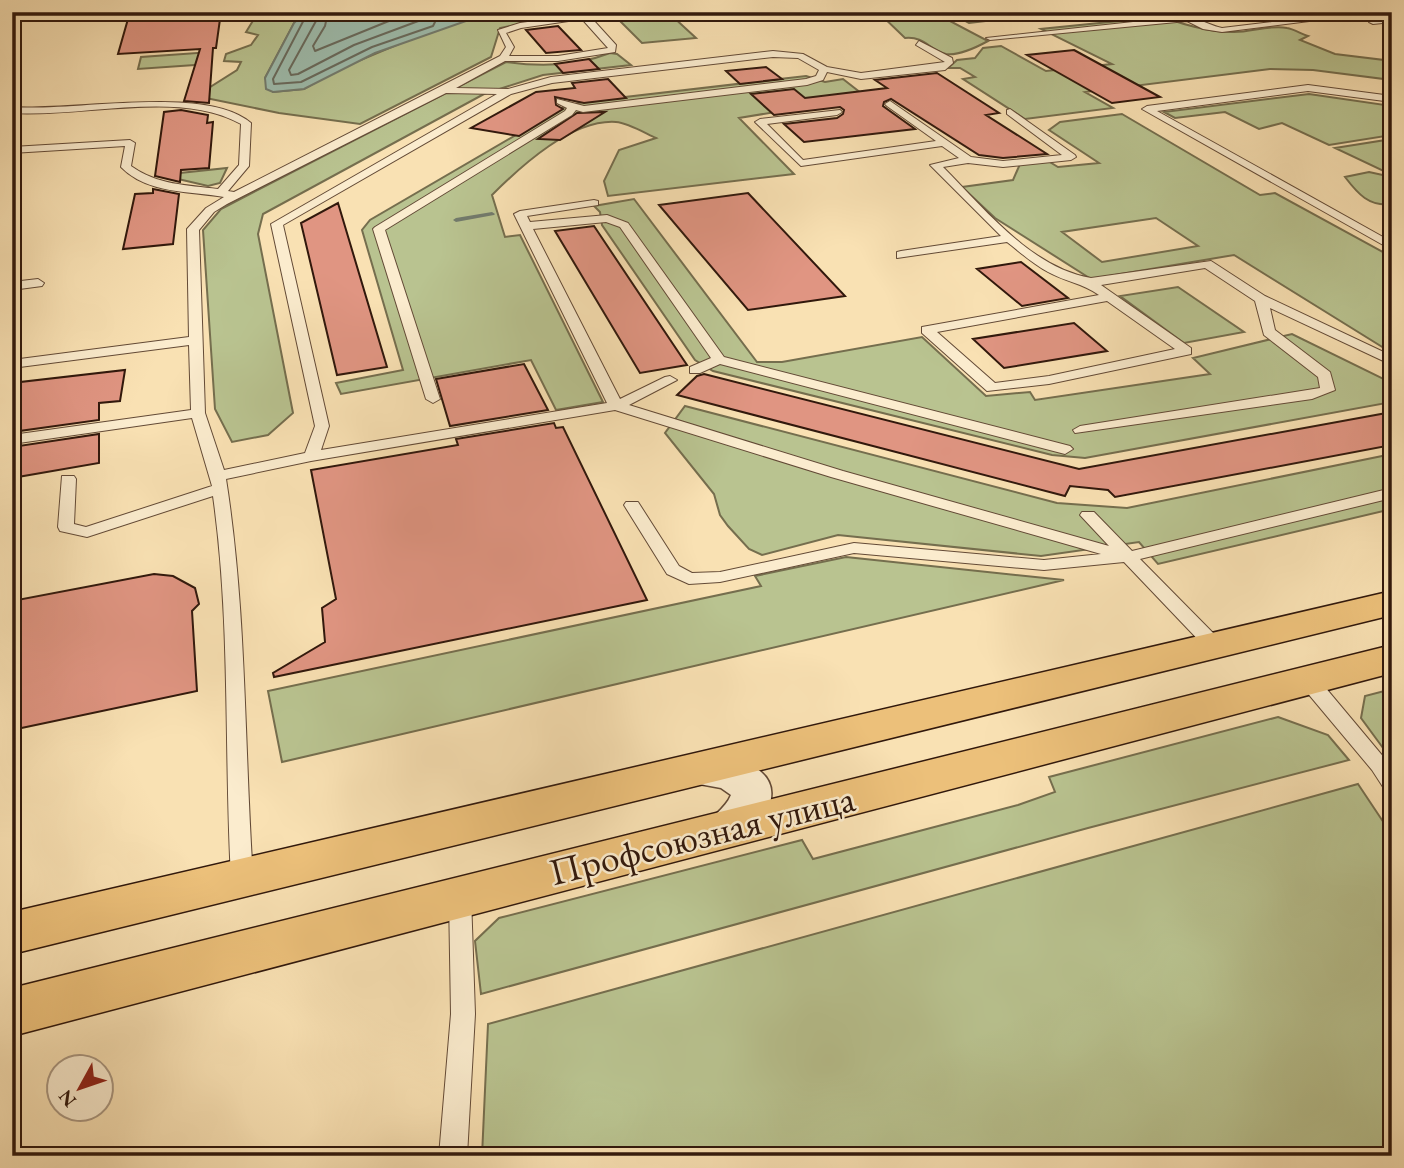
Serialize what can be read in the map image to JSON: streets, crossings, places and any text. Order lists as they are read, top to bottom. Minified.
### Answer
{"streets":{"main road":["Профсоюзная улица"]},"north":"bottom left"}
